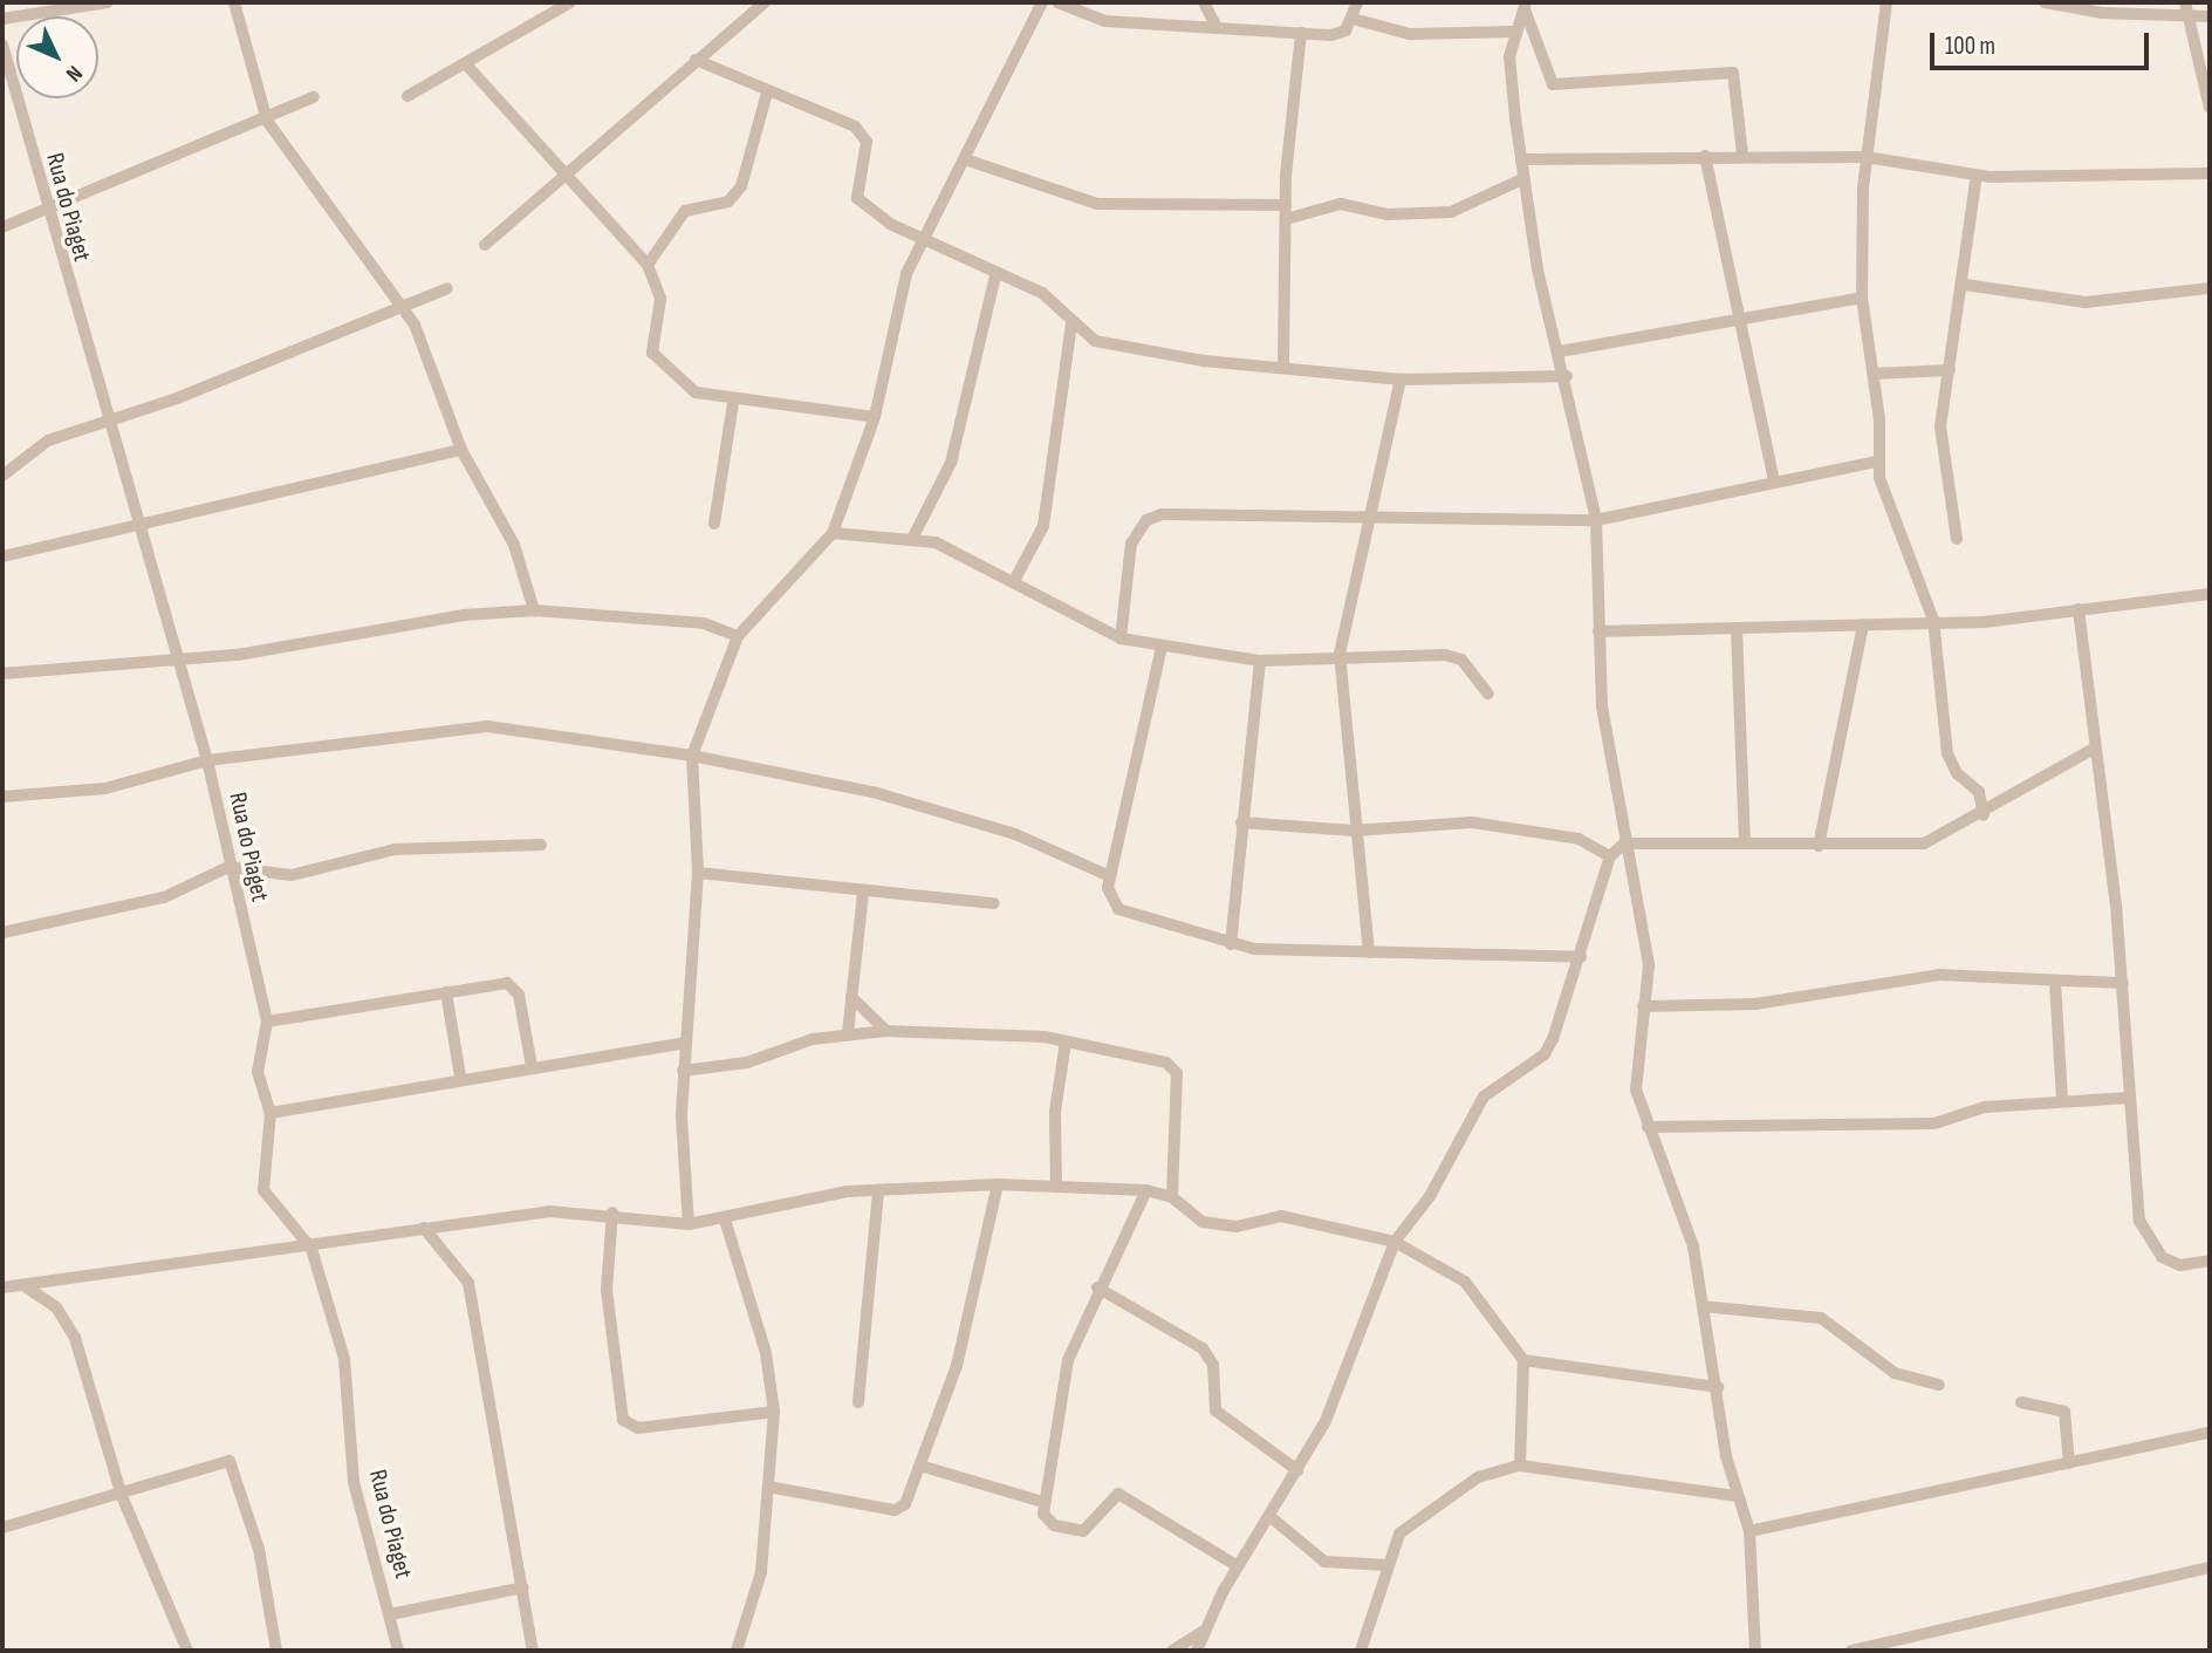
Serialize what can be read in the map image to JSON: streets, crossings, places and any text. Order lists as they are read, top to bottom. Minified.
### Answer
{"streets":{"street":["Rua do Piaget"]},"scale_bar":"100 m","north":"bottom right"}
